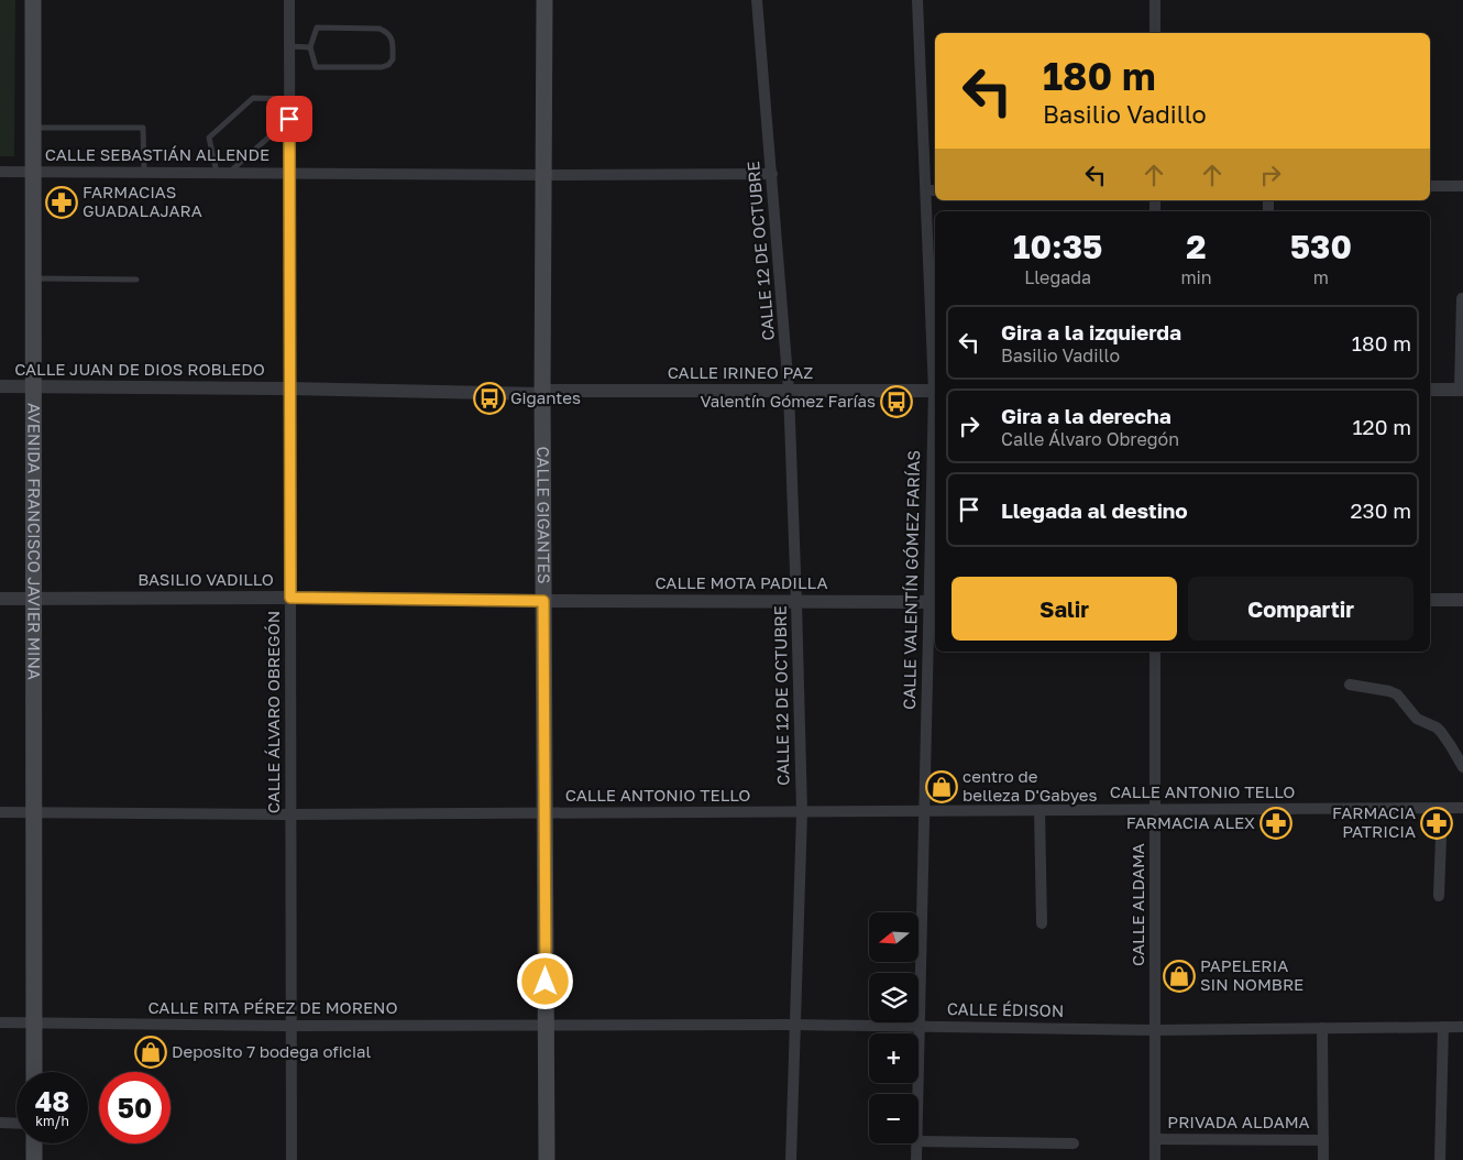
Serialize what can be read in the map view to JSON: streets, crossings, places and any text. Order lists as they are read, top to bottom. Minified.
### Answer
{"streets":{"main road":["CALLE GIGANTES","AVENIDA FRANCISCO JAVIER MINA"],"street":["CALLE SEBASTIÁN ALLENDE","CALLE 12 DE OCTUBRE","CALLE JUAN DE DIOS ROBLEDO","CALLE IRINEO PAZ","BASILIO VADILLO","CALLE VALENTÍN GÓMEZ FARÍAS","CALLE MOTA PADILLA","CALLE ÁLVARO OBREGÓN","CALLE ANTONIO TELLO","CALLE ALDAMA","CALLE RITA PÉREZ DE MORENO","CALLE ÉDISON","PRIVADA ALDAMA"]},"crossings":[["CALLE SEBASTIÁN ALLENDE","CALLE 12 DE OCTUBRE"],["CALLE SEBASTIÁN ALLENDE","CALLE GIGANTES"],["CALLE SEBASTIÁN ALLENDE","AVENIDA FRANCISCO JAVIER MINA"],["CALLE SEBASTIÁN ALLENDE","CALLE ÁLVARO OBREGÓN"],["CALLE 12 DE OCTUBRE","CALLE IRINEO PAZ"],["CALLE 12 DE OCTUBRE","CALLE MOTA PADILLA"],["CALLE 12 DE OCTUBRE","CALLE ANTONIO TELLO"],["CALLE 12 DE OCTUBRE","CALLE ÉDISON"],["CALLE JUAN DE DIOS ROBLEDO","CALLE IRINEO PAZ"],["CALLE JUAN DE DIOS ROBLEDO","CALLE GIGANTES"],["CALLE JUAN DE DIOS ROBLEDO","AVENIDA FRANCISCO JAVIER MINA"],["CALLE JUAN DE DIOS ROBLEDO","CALLE ÁLVARO OBREGÓN"],["CALLE IRINEO PAZ","CALLE GIGANTES"],["CALLE GIGANTES","BASILIO VADILLO"],["CALLE GIGANTES","CALLE MOTA PADILLA"],["CALLE GIGANTES","CALLE ANTONIO TELLO"],["CALLE GIGANTES","CALLE RITA PÉREZ DE MORENO"],["CALLE GIGANTES","CALLE ÉDISON"],["AVENIDA FRANCISCO JAVIER MINA","BASILIO VADILLO"],["AVENIDA FRANCISCO JAVIER MINA","CALLE ANTONIO TELLO"],["AVENIDA FRANCISCO JAVIER MINA","CALLE RITA PÉREZ DE MORENO"],["BASILIO VADILLO","CALLE MOTA PADILLA"],["BASILIO VADILLO","CALLE ÁLVARO OBREGÓN"],["CALLE VALENTÍN GÓMEZ FARÍAS","CALLE MOTA PADILLA"],["CALLE VALENTÍN GÓMEZ FARÍAS","CALLE ANTONIO TELLO"],["CALLE VALENTÍN GÓMEZ FARÍAS","CALLE ÉDISON"],["CALLE ÁLVARO OBREGÓN","CALLE ANTONIO TELLO"],["CALLE ÁLVARO OBREGÓN","CALLE RITA PÉREZ DE MORENO"],["CALLE ANTONIO TELLO","CALLE ALDAMA"],["CALLE ALDAMA","CALLE ÉDISON"],["CALLE ALDAMA","PRIVADA ALDAMA"],["CALLE RITA PÉREZ DE MORENO","CALLE ÉDISON"]],"places":{"pharmacy":["FARMACIAS GUADALAJARA","FARMACIA ALEX","FARMACIA PATRICIA"],"bus stop":["Gigantes","Valentín Gómez Farías"],"shop":["centro de belleza D'Gabyes","PAPELERIA SIN NOMBRE","Deposito 7 bodega oficial"]},"north":"left","page":{"turn":["180 m","Basilio Vadillo"],"eta":["10:35","Llegada","2","min","530","m"],"list":[{"name":"Gira a la izquierda","note":"Basilio Vadillo","value":"180 m"},{"name":"Gira a la derecha","note":"Calle Álvaro Obregón","value":"120 m"},{"name":"Llegada al destino","value":"230 m"}],"buttons":["Salir","Compartir"],"map_buttons":["+","−"],"speed":"48 km/h","limit":"50"}}
